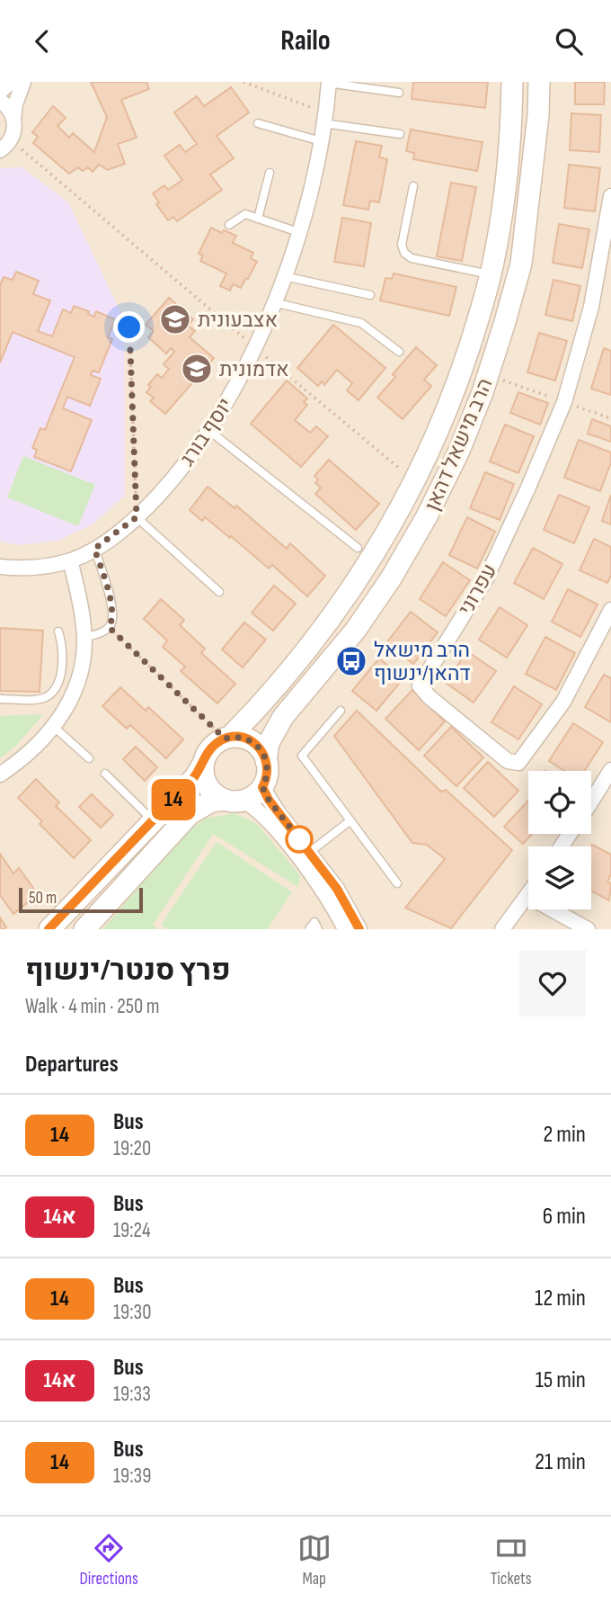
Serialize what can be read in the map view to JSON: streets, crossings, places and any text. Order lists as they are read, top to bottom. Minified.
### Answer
{"streets":{"street":["יוסף בורג","הרב מישאל דהאן","עפרוני"]},"places":{"school or university":["אצבעונית","אדמונית"],"bus stop":["הרב מישאל דהאן/ינשוף"]},"lines":["bus line 14"],"scale_bar":"50 m","page":{"header":"Railo","on_map":"14","scale":"50 m","heading":[["פרץ סנטר/ינשוף","Walk · 4 min · 250 m"],"Departures"],"list":[{"mark":"14","name":"Bus","note":"19:20","value":"2 min"},{"mark":"14א","name":"Bus","note":"19:24","value":"6 min"},{"mark":"14","name":"Bus","note":"19:30","value":"12 min"},{"mark":"14א","name":"Bus","note":"19:33","value":"15 min"},{"mark":"14","name":"Bus","note":"19:39","value":"21 min"}],"tabs":["Directions","Map","Tickets"]}}
